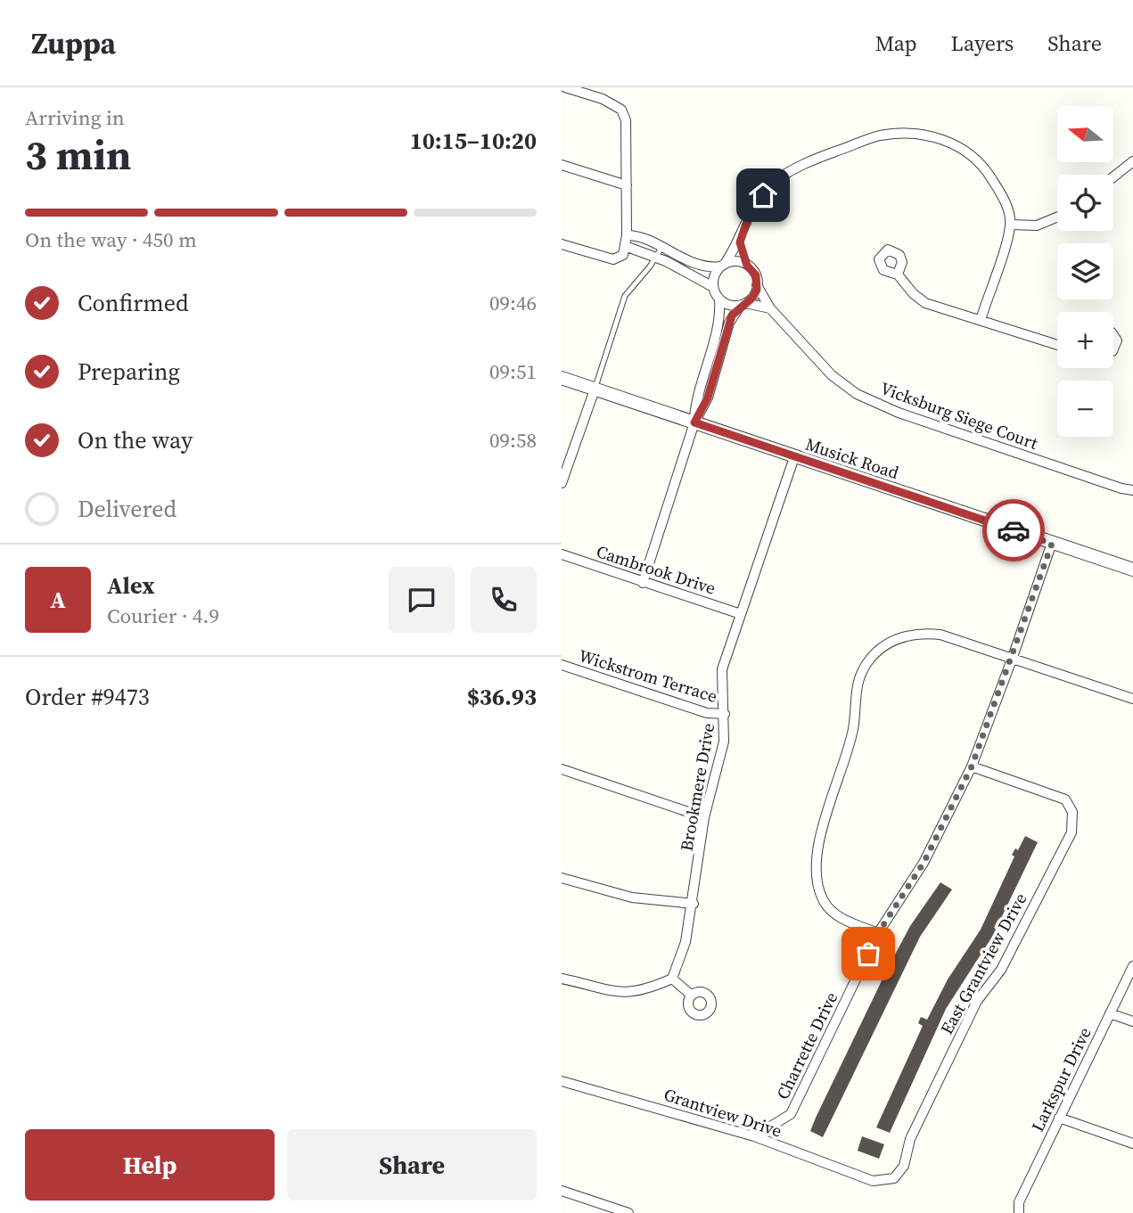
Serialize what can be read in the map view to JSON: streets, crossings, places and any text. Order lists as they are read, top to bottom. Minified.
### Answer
{"streets":{"street":["Vicksburg Siege Court","Musick Road","Cambrook Drive","Wickstrom Terrace","Brookmere Drive","East Grantview Drive","Charrette Drive","Larkspur Drive","Grantview Drive"]},"crossings":[["Musick Road","Brookmere Drive"],["Musick Road","Charrette Drive"],["Cambrook Drive","Brookmere Drive"],["Wickstrom Terrace","Brookmere Drive"],["East Grantview Drive","Charrette Drive"],["East Grantview Drive","Grantview Drive"],["Charrette Drive","Grantview Drive"]],"north":"left","page":{"header":"Zuppa","nav":["Map","Layers","Share"],"heading":["3 min","Arriving in","10:15–10:20"],"panel":["Alex","Courier · 4.9","Order #9473","$36.93"],"map_buttons":["+","−"],"bar":"On the way · 450 m","list":[["Confirmed","09:46"],["Preparing","09:51"],["On the way","09:58"],"Delivered"],"round":"A","buttons":["Help","Share"]}}
